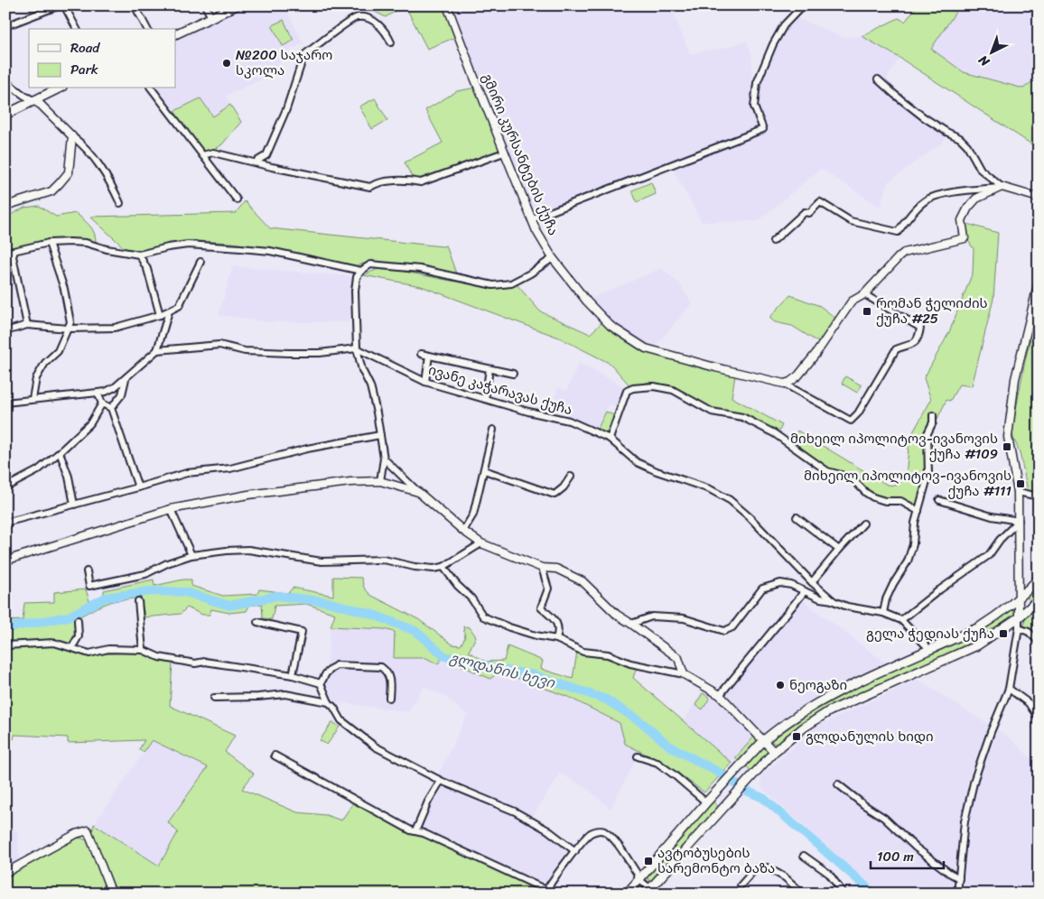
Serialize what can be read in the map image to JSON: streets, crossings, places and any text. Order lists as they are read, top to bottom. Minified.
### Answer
{"streets":{"street":["გმირი კურსანტების ქუჩა","ივანე კაჭარავას ქუჩა"]},"water":["გლდანის ხევი"],"places":{"other":["№200 საჯარო სკოლა","ნეოგაზი"],"transit":["რომან ჭელიძის ქუჩა #25","მიხეილ იპოლიტოვ-ივანოვის ქუჩა #109","მიხეილ იპოლიტოვ-ივანოვის ქუჩა #111","გელა ჭედიას ქუჩა","გლდანულის ხიდი","ავტობუსების სარემონტო ბაზა"]},"legend":["Road","Park"],"scale_bar":"100 m","north":"bottom left"}
